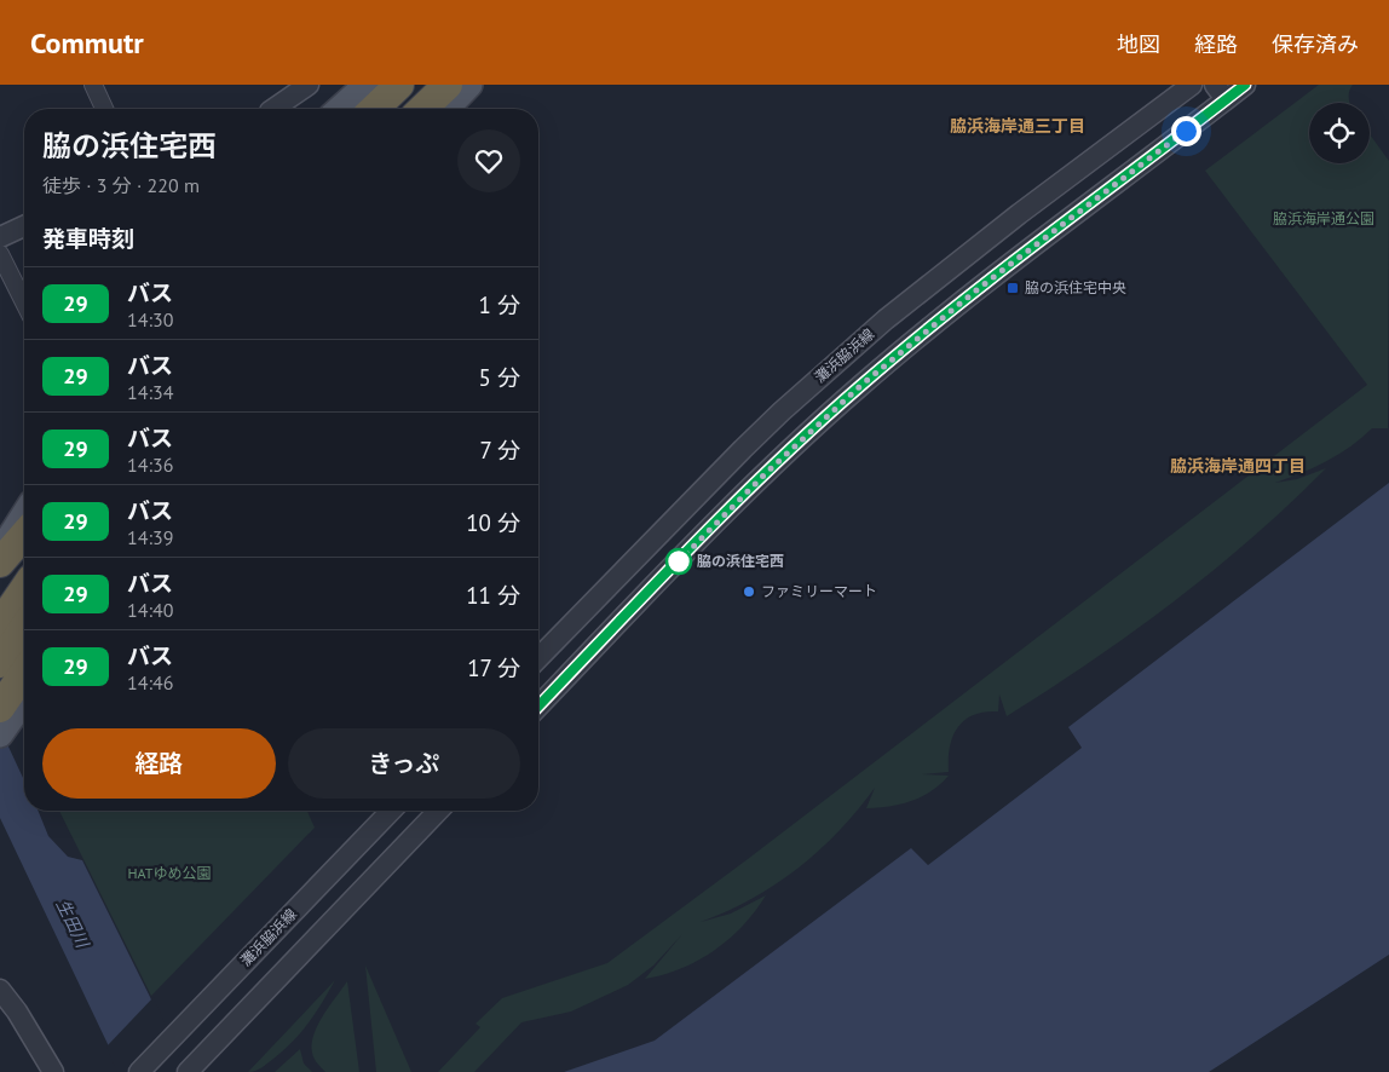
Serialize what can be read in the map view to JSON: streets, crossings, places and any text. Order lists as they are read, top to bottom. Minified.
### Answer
{"streets":{"street":["灘浜脇浜線"]},"districts":["脇浜海岸通三丁目","脇浜海岸通四丁目"],"water":["生田川"],"parks":["脇浜海岸通公園","HATゆめ公園"],"places":{"transit":["脇の浜住宅中央"],"other":["脇の浜住宅西","ファミリーマート"]},"lines":["bus line 29"],"page":{"header":"Commutr","nav":["地図","経路","保存済み"],"heading":[["脇の浜住宅西","徒歩 · 3 分 · 220 m"],"発車時刻"],"list":[{"mark":"29","name":"バス","note":"14:30","value":"1 分"},{"mark":"29","name":"バス","note":"14:34","value":"5 分"},{"mark":"29","name":"バス","note":"14:36","value":"7 分"},{"mark":"29","name":"バス","note":"14:39","value":"10 分"},{"mark":"29","name":"バス","note":"14:40","value":"11 分"},{"mark":"29","name":"バス","note":"14:46","value":"17 分"}],"buttons":["経路","きっぷ"]}}
